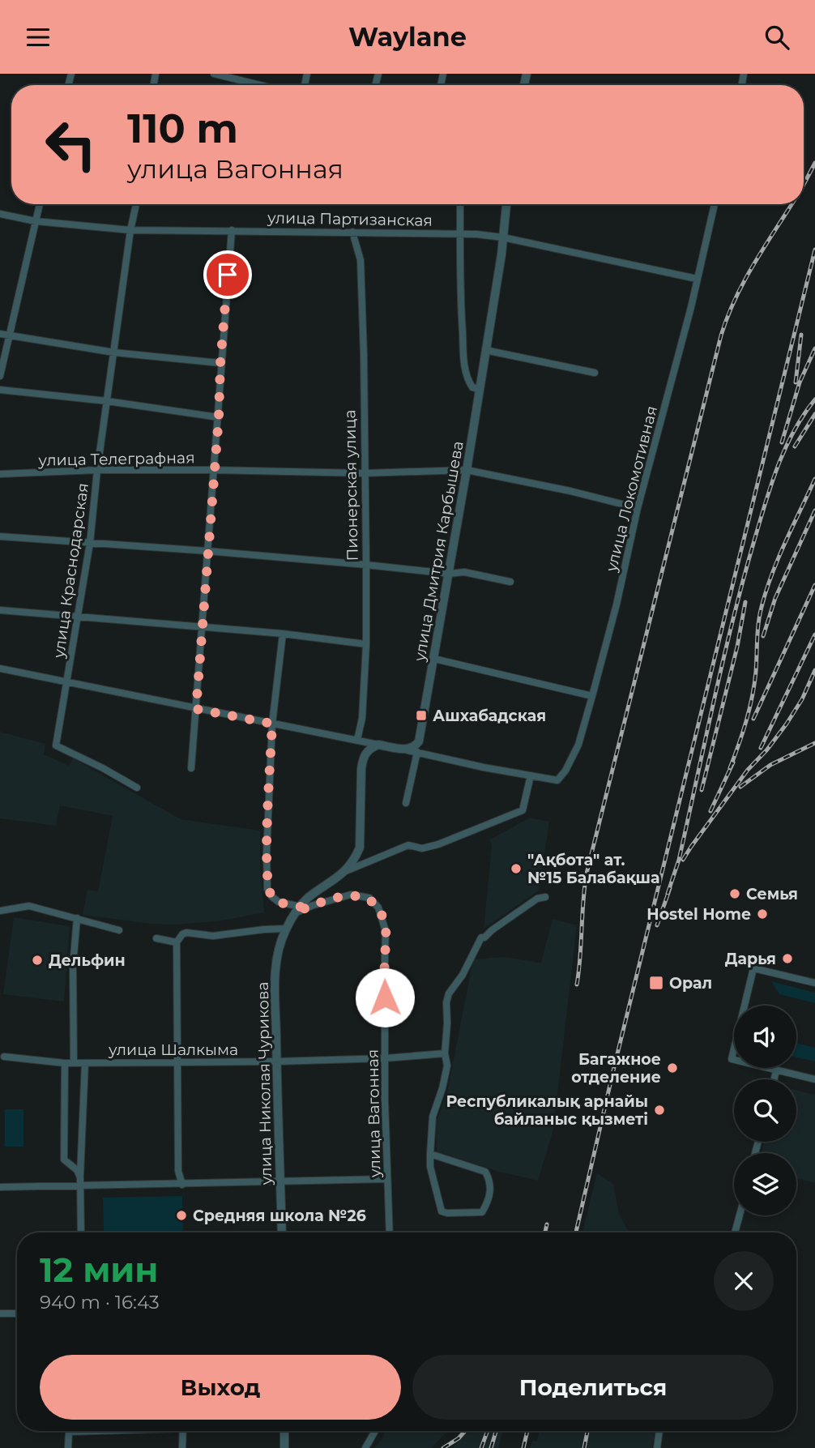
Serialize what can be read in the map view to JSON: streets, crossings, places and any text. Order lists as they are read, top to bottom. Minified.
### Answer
{"streets":{"street":["улица Партизанская","улица Телеграфная","Пионерская улица","улица Локомотивная","улица Дмитрия Карбышева","улица Краснодарская","улица Шалкыма","улица Николая Чурикова","улица Вагонная"]},"crossings":[["улица Партизанская","Пионерская улица"],["улица Партизанская","улица Локомотивная"],["улица Партизанская","улица Дмитрия Карбышева"],["улица Партизанская","улица Краснодарская"],["улица Телеграфная","Пионерская улица"],["улица Телеграфная","улица Локомотивная"],["улица Телеграфная","улица Дмитрия Карбышева"],["улица Телеграфная","улица Краснодарская"],["улица Шалкыма","улица Николая Чурикова"],["улица Шалкыма","улица Вагонная"],["улица Николая Чурикова","улица Вагонная"]],"places":{"transit":["Ашхабадская","Орал"],"other":["\"Ақбота\" ат. №15 Балабақша","Семья","Hostel Home","Дарья","Дельфин","Багажное отделение","Республикалық арнайы байланыс қызметі","Средняя школа №26"]},"page":{"header":"Waylane","turn":["110 m","улица Вагонная"],"heading":["12 мин","940 m · 16:43"],"buttons":["Выход","Поделиться"]}}
